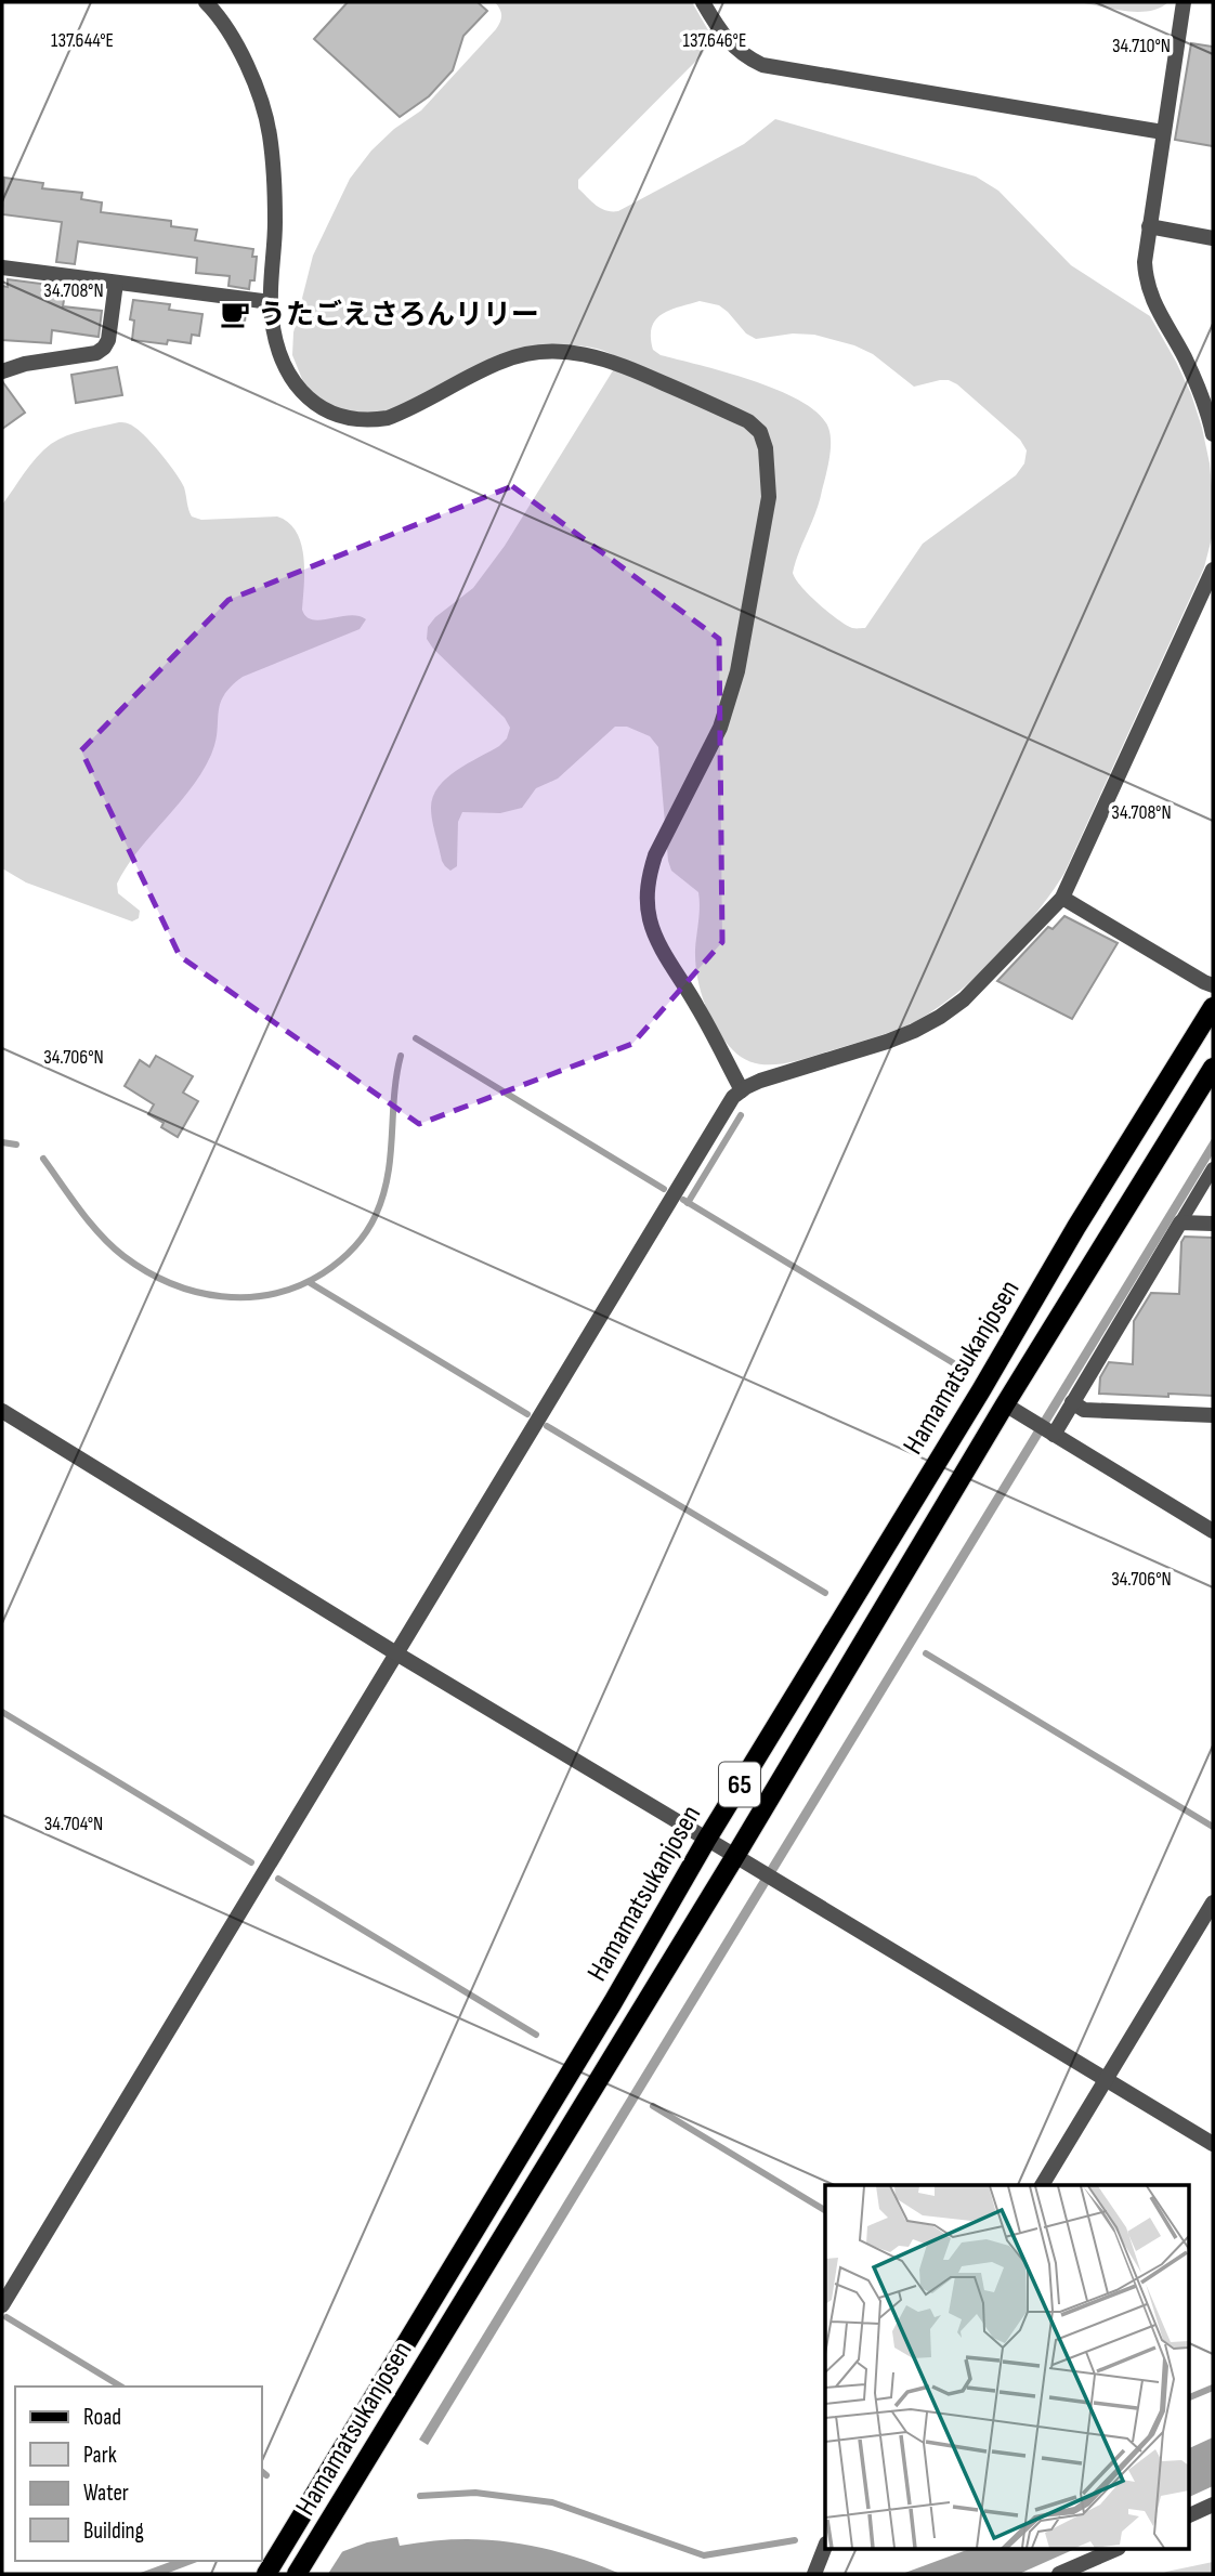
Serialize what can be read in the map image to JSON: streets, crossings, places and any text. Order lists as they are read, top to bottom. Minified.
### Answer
{"streets":{"main road":["Hamamatsukanjosen","65"]},"places":{"cafe":["うたごえさろんリリー"]},"legend":["Road","Park","Water","Building"],"coordinates":["137.646°E","137.644°E","34.710°N","34.708°N","34.706°N","34.704°N"]}
